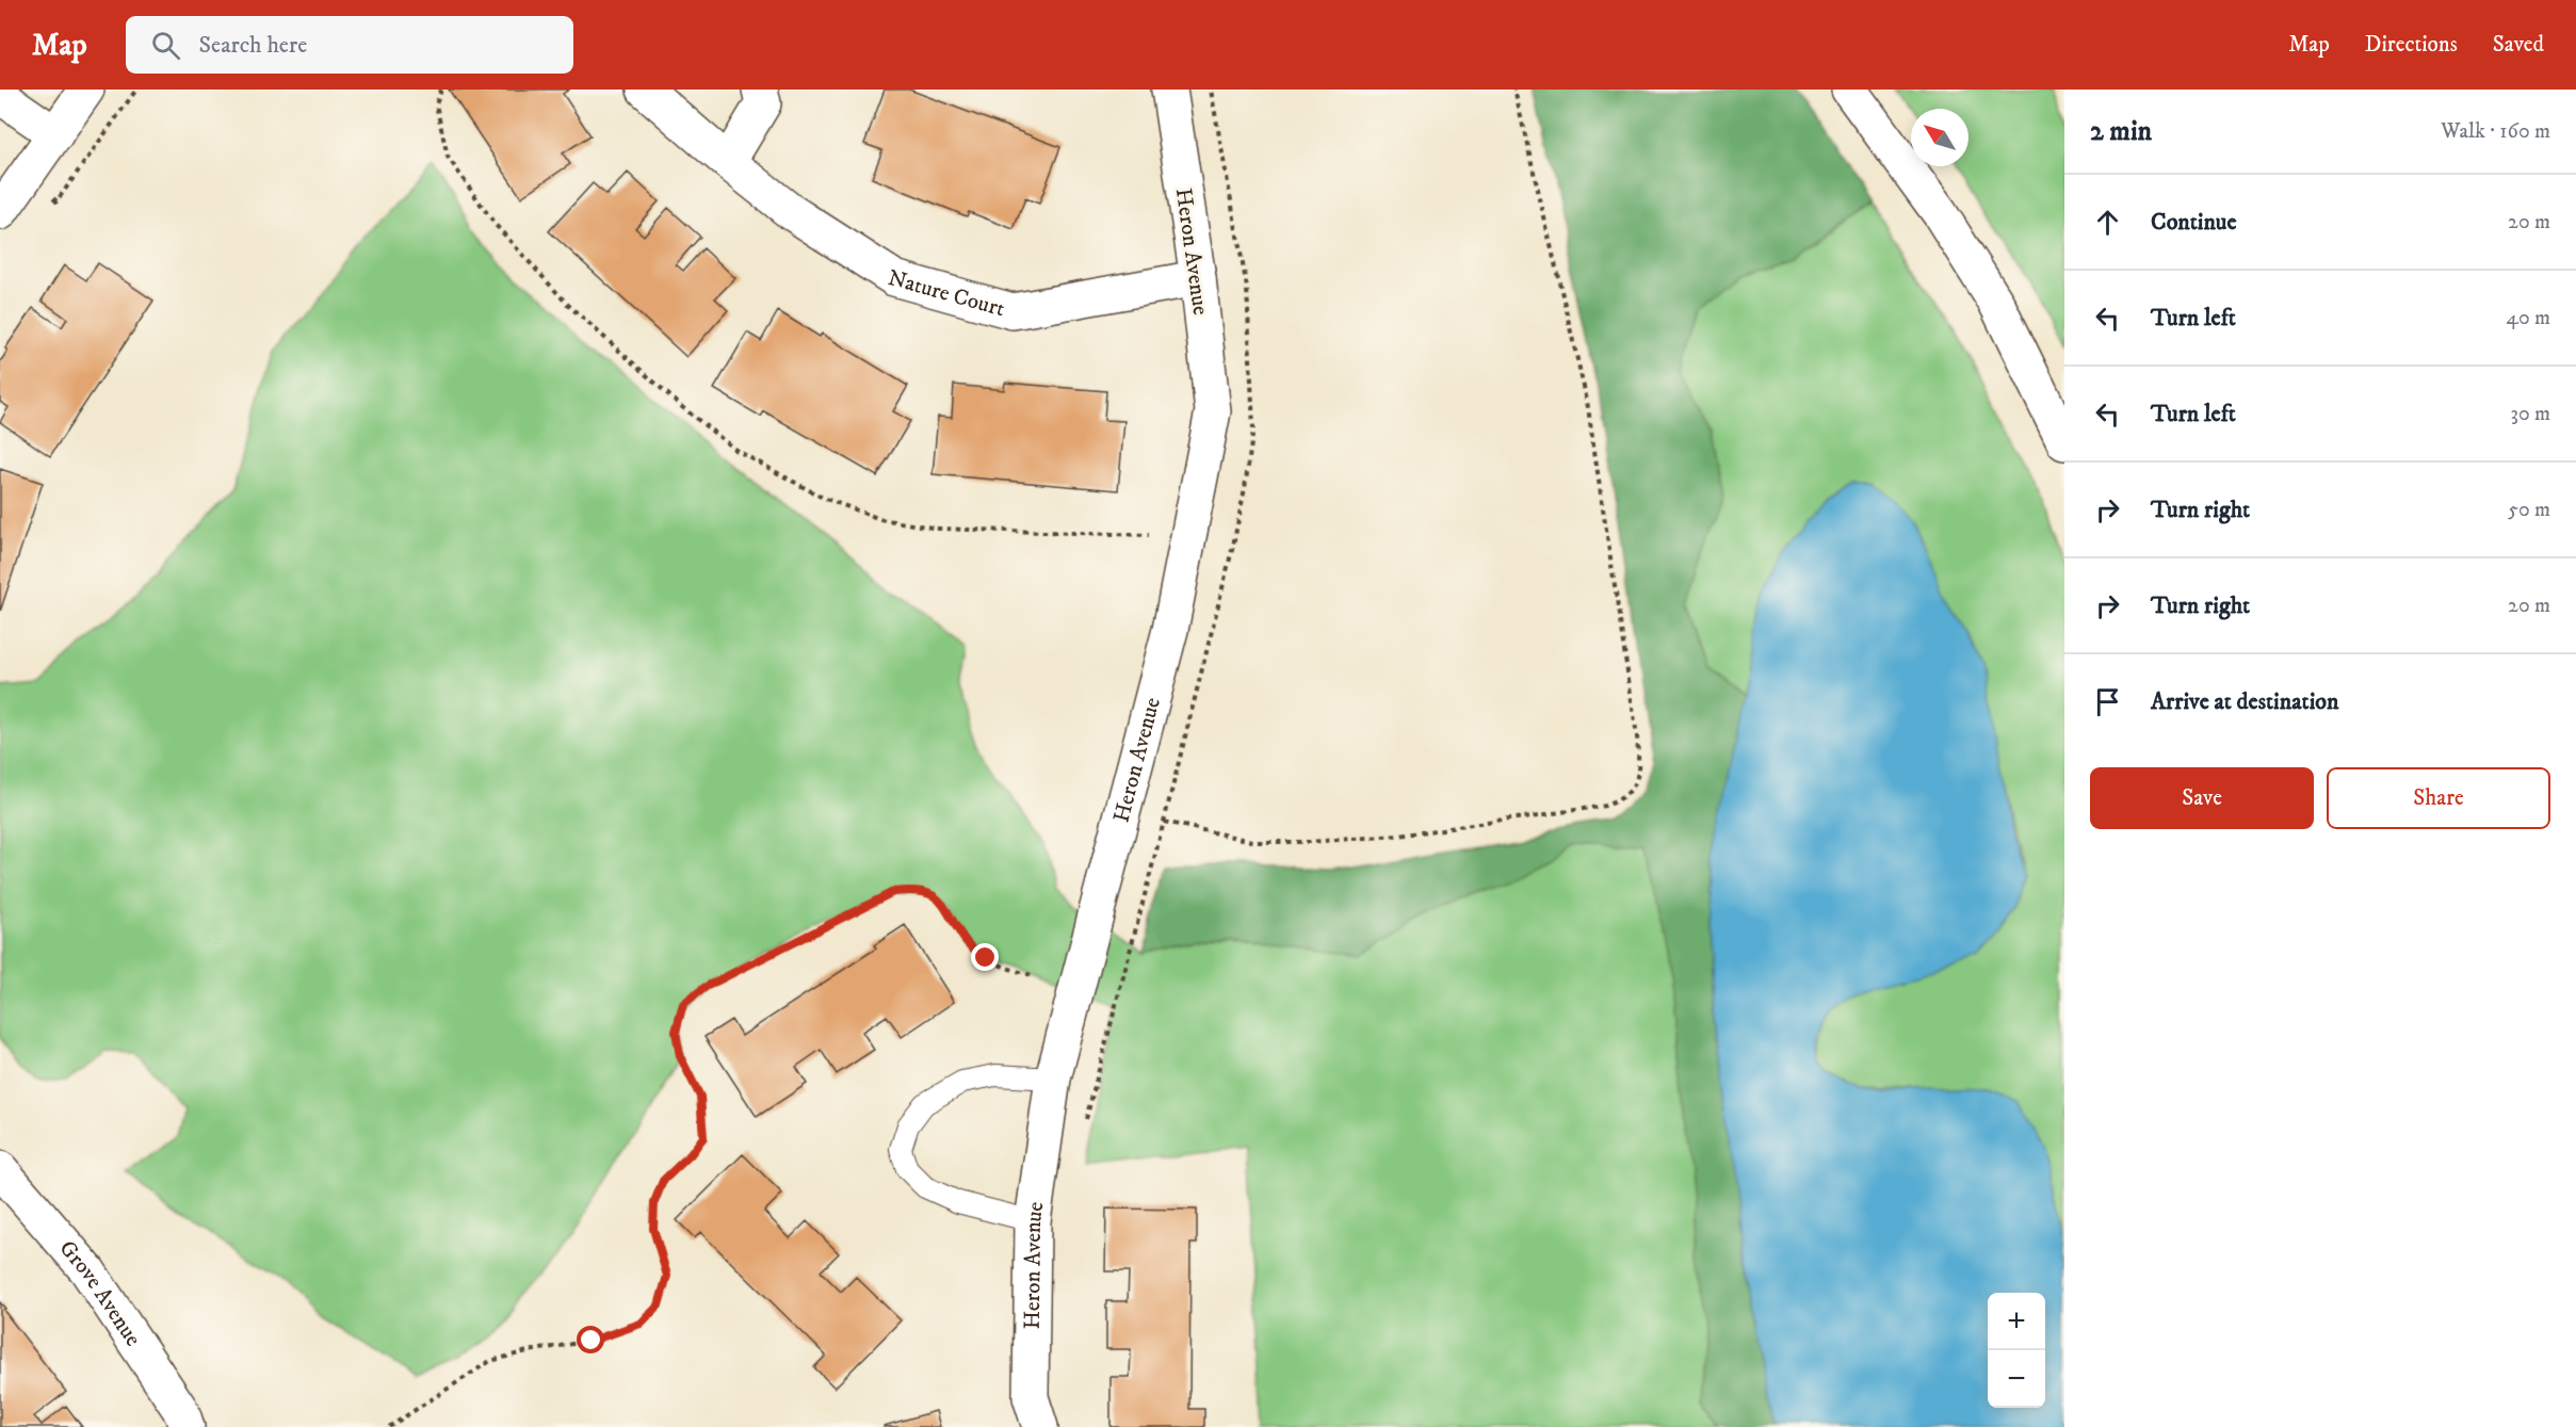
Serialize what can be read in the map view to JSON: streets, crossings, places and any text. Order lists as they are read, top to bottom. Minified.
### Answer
{"streets":{"main road":["Heron Avenue","Nature Court","Grove Avenue"]},"crossings":[["Heron Avenue","Nature Court"]],"north":"top left","page":{"header":"Map","search":"Search here","nav":["Map","Directions","Saved"],"heading":["2 min","Walk · 160 m"],"list":[["Continue","20 m"],["Turn left","40 m"],["Turn left","30 m"],["Turn right","50 m"],["Turn right","20 m"],"Arrive at destination"],"buttons":["Save","Share"],"map_buttons":["+","−"]}}
